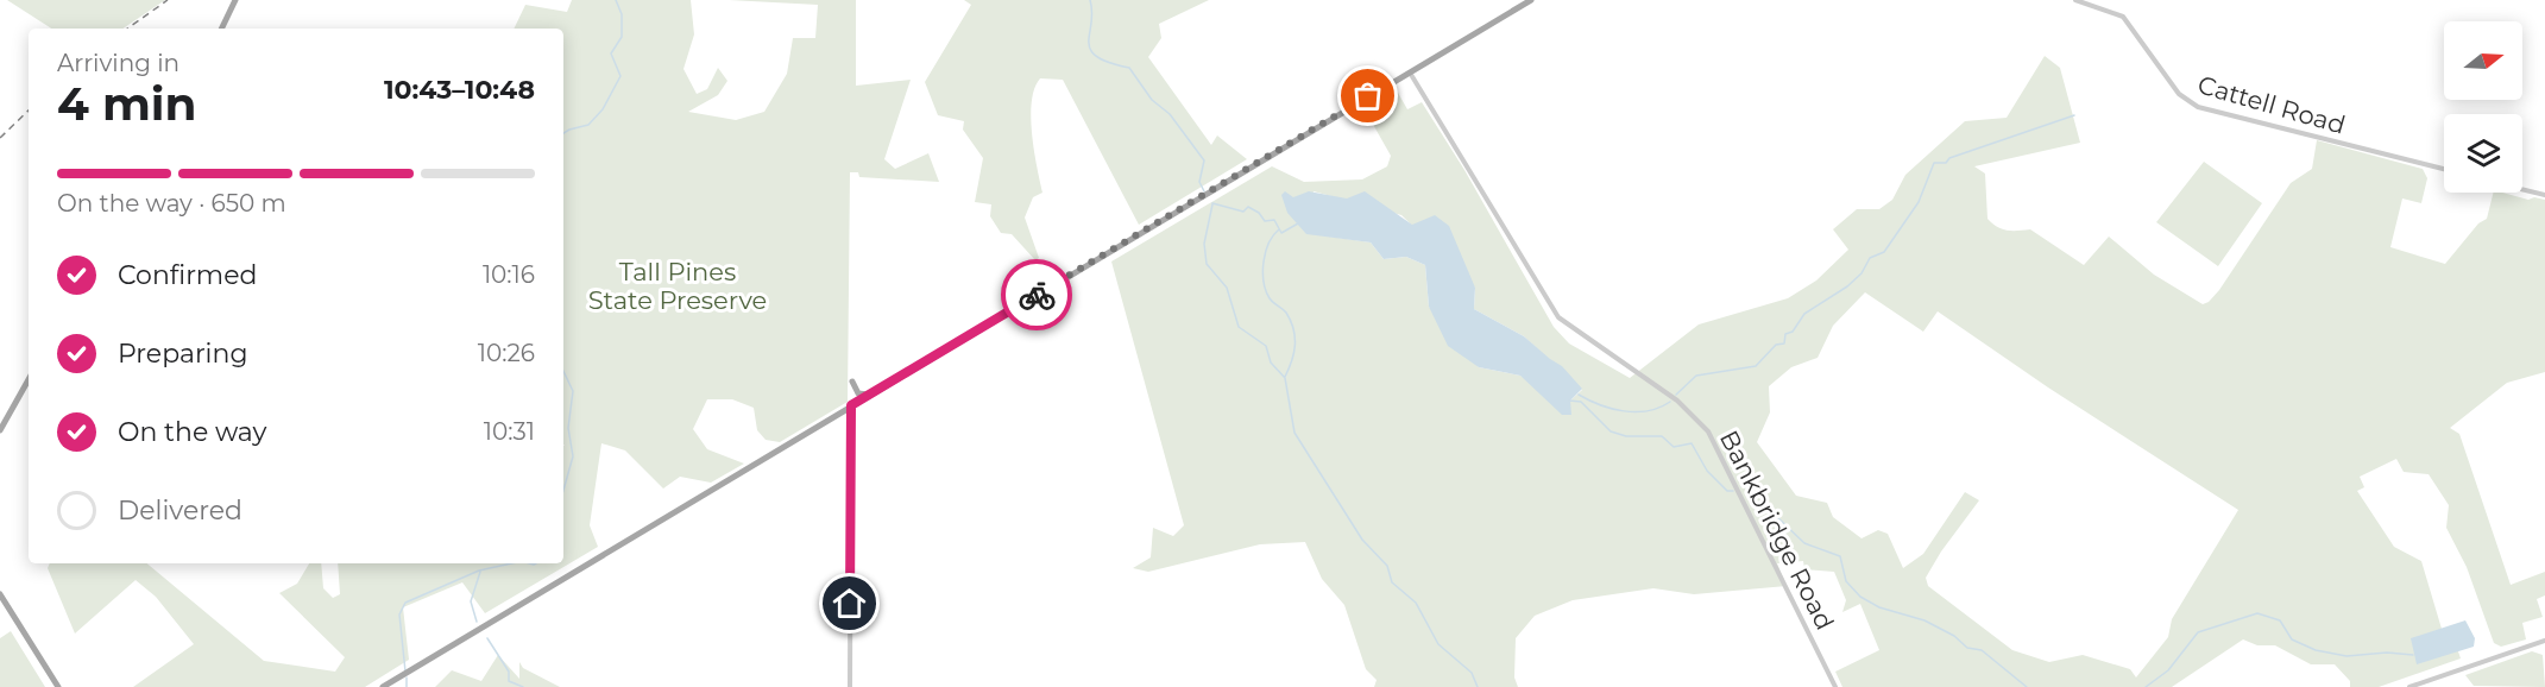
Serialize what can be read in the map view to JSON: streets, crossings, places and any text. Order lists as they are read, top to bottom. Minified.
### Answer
{"streets":{"street":["Cattell Road","Bankbridge Road"]},"parks":["Tall Pines State Preserve"],"north":"right","page":{"heading":["4 min","Arriving in","10:43–10:48"],"bar":"On the way · 650 m","list":[["Confirmed","10:16"],["Preparing","10:26"],["On the way","10:31"],"Delivered"]}}
